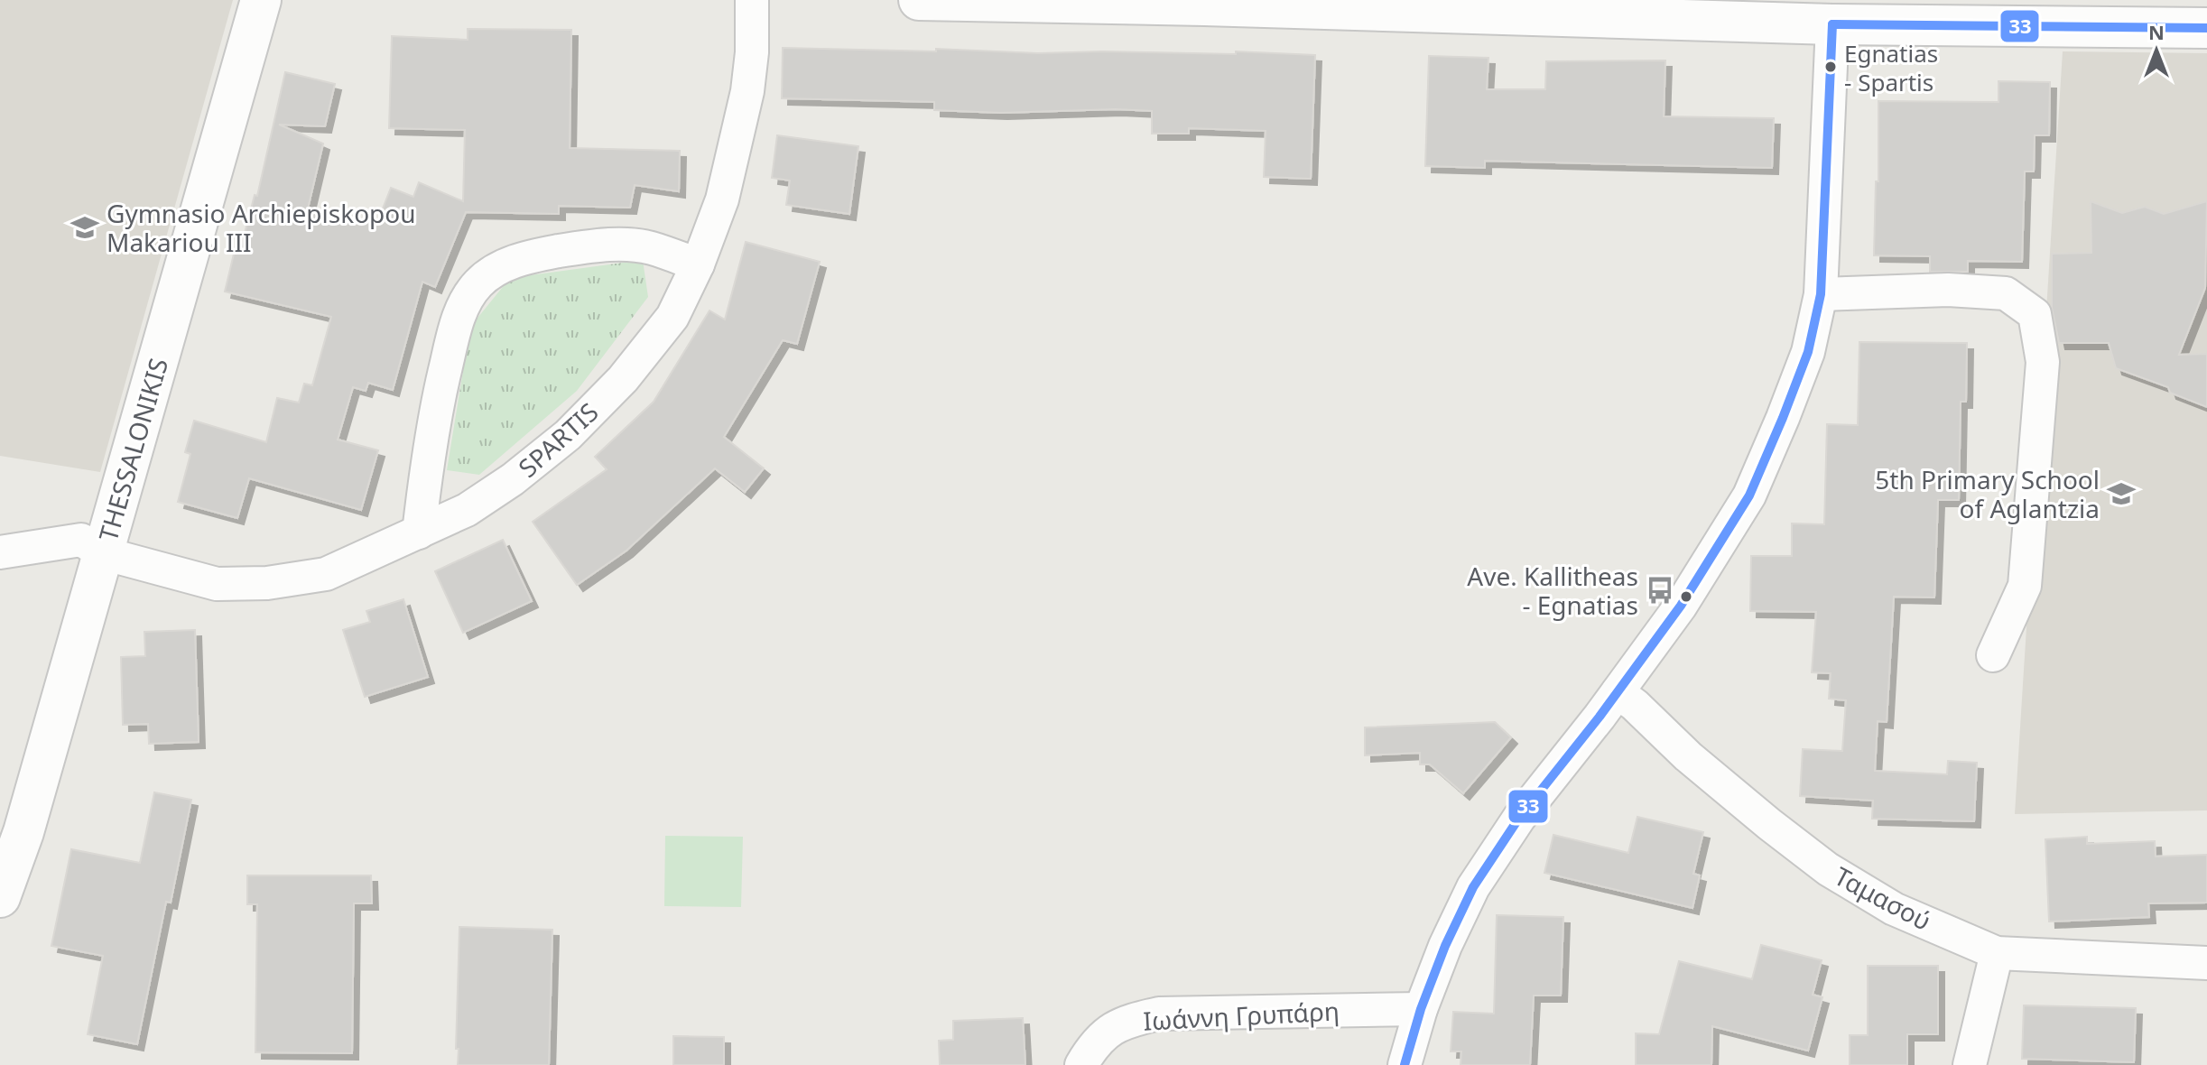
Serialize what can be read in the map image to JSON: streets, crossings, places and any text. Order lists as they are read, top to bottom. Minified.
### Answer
{"streets":{"street":["SPARTIS","THESSALONIKIS","Ταμασού","Ιωάννη Γρυπάρη"]},"crossings":[["SPARTIS","THESSALONIKIS"]],"places":{"other":["Egnatias - Spartis"],"school or university":["Gymnasio Archiepiskopou Makariou III","5th Primary School of Aglantzia"],"bus stop":["Ave. Kallitheas - Egnatias"]},"lines":["transit line 33"],"north":"top"}
